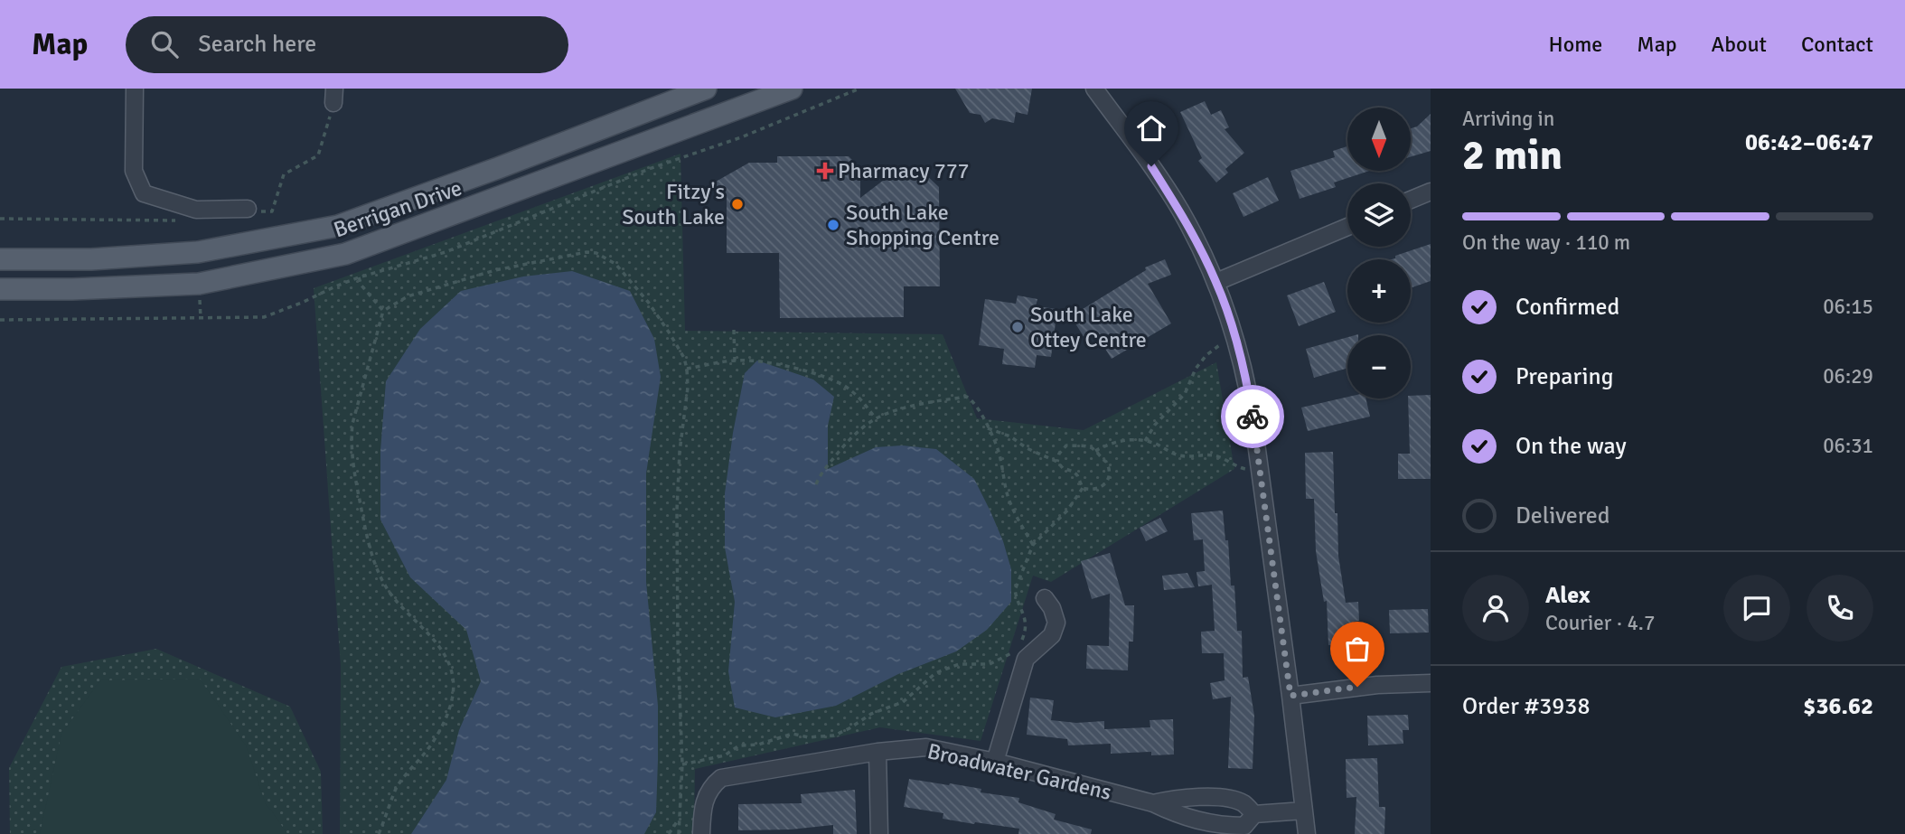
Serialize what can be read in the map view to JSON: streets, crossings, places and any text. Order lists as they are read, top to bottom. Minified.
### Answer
{"streets":{"main road":["Berrigan Drive"],"street":["Broadwater Gardens"]},"places":{"health":["Pharmacy 777"],"other":["Fitzy's South Lake","South Lake Shopping Centre","South Lake Ottey Centre"]},"north":"bottom","page":{"header":"Map","search":"Search here","nav":["Home","Map","About","Contact"],"heading":["2 min","Arriving in","06:42–06:47"],"panel":["Alex","Courier · 4.7","Order #3938","$36.62"],"map_buttons":["+","−"],"bar":"On the way · 110 m","list":[["Confirmed","06:15"],["Preparing","06:29"],["On the way","06:31"],"Delivered"]}}
